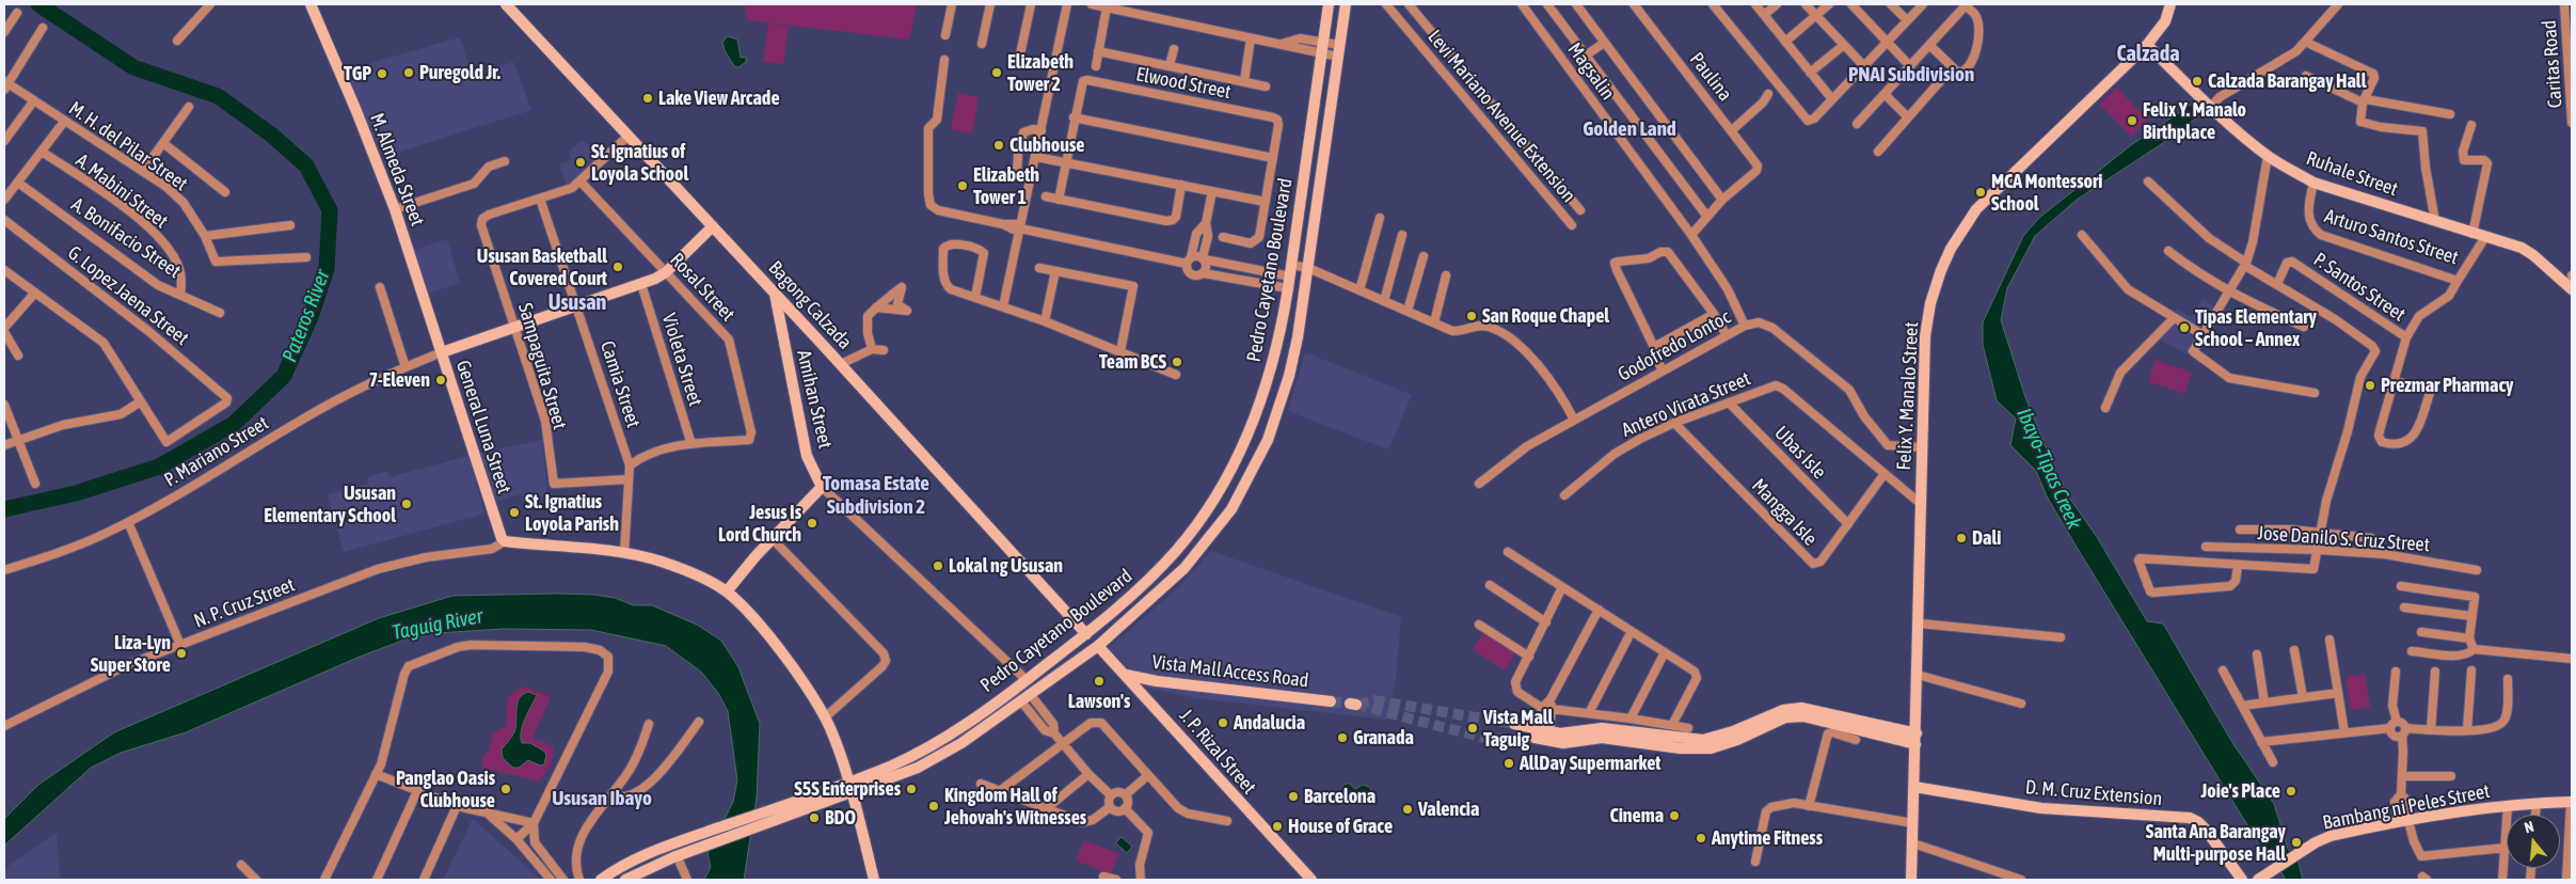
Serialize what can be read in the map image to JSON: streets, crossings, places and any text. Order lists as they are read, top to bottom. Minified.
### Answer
{"streets":{"main road":["M. Almeda Street","Ruhale Street","Pedro Cayetano Boulevard","Bagong Calzada","Felix Y. Manalo Street","Amihan Street","General Luna Street","Vista Mall Access Road","J. P. Rizal Street","D. M. Cruz Extension","Bambang ni Peles Street"],"street":["Caritas Road","Magsalin","Paulina","Elwood Street","Levi Mariano Avenue Extension","M. H. del Pilar Street","A. Mabini Street","Arturo Santos Street","A. Bonifacio Street","Rosal Street","P. Santos Street","G. Lopez Jaena Street","Godofredo Lontoc","Violeta Street","Sampaguita Street","Camia Street","Antero Virata Street","P. Mariano Street","Ubas Isle","Mangga Isle","Jose Danilo S. Cruz Street","N. P. Cruz Street"]},"crossings":[["Magsalin","Godofredo Lontoc"],["M. Almeda Street","General Luna Street"],["M. Almeda Street","P. Mariano Street"],["Ruhale Street","Arturo Santos Street"],["Ruhale Street","Felix Y. Manalo Street"],["A. Mabini Street","A. Bonifacio Street"],["Pedro Cayetano Boulevard","Bagong Calzada"],["Pedro Cayetano Boulevard","Amihan Street"],["Pedro Cayetano Boulevard","J. P. Rizal Street"],["Rosal Street","Violeta Street"],["Bagong Calzada","Amihan Street"],["Godofredo Lontoc","Felix Y. Manalo Street"],["Sampaguita Street","Camia Street"],["Felix Y. Manalo Street","Antero Virata Street"],["Felix Y. Manalo Street","D. M. Cruz Extension"],["Antero Virata Street","Ubas Isle"],["Antero Virata Street","Mangga Isle"],["General Luna Street","P. Mariano Street"],["General Luna Street","N. P. Cruz Street"],["Ubas Isle","Mangga Isle"],["Vista Mall Access Road","J. P. Rizal Street"]],"districts":["Calzada","PNAI Subdivision","Golden Land","Ususan","Tomasa Estate Subdivision 2","Ususan Ibayo"],"water":["Pateros River","Ibayo-Tipas Creek","Taguig River"],"places":["Puregold Jr.","Elizabeth Tower 2","TGP","Calzada Barangay Hall","Lake View Arcade","Felix Y. Manalo Birthplace","Clubhouse","St. Ignatius of Loyola School","Elizabeth Tower 1","MCA Montessori School","Ususan Basketball Covered Court","San Roque Chapel","Tipas Elementary School – Annex","Team BCS","7-Eleven","Prezmar Pharmacy","Ususan Elementary School","St. Ignatius Loyola Parish","Jesus Is Lord Church","Dali","Lokal ng Ususan","Liza-Lyn Super Store","Lawson's","Andalucia","Vista Mall Taguig","Granada","AllDay Supermarket","Panglao Oasis Clubhouse","S5S Enterprises","Joie's Place","Barcelona","Kingdom Hall of Jehovah's Witnesses","Valencia","Cinema","BDO","House of Grace","Anytime Fitness","Santa Ana Barangay Multi-purpose Hall"],"north":"top"}
